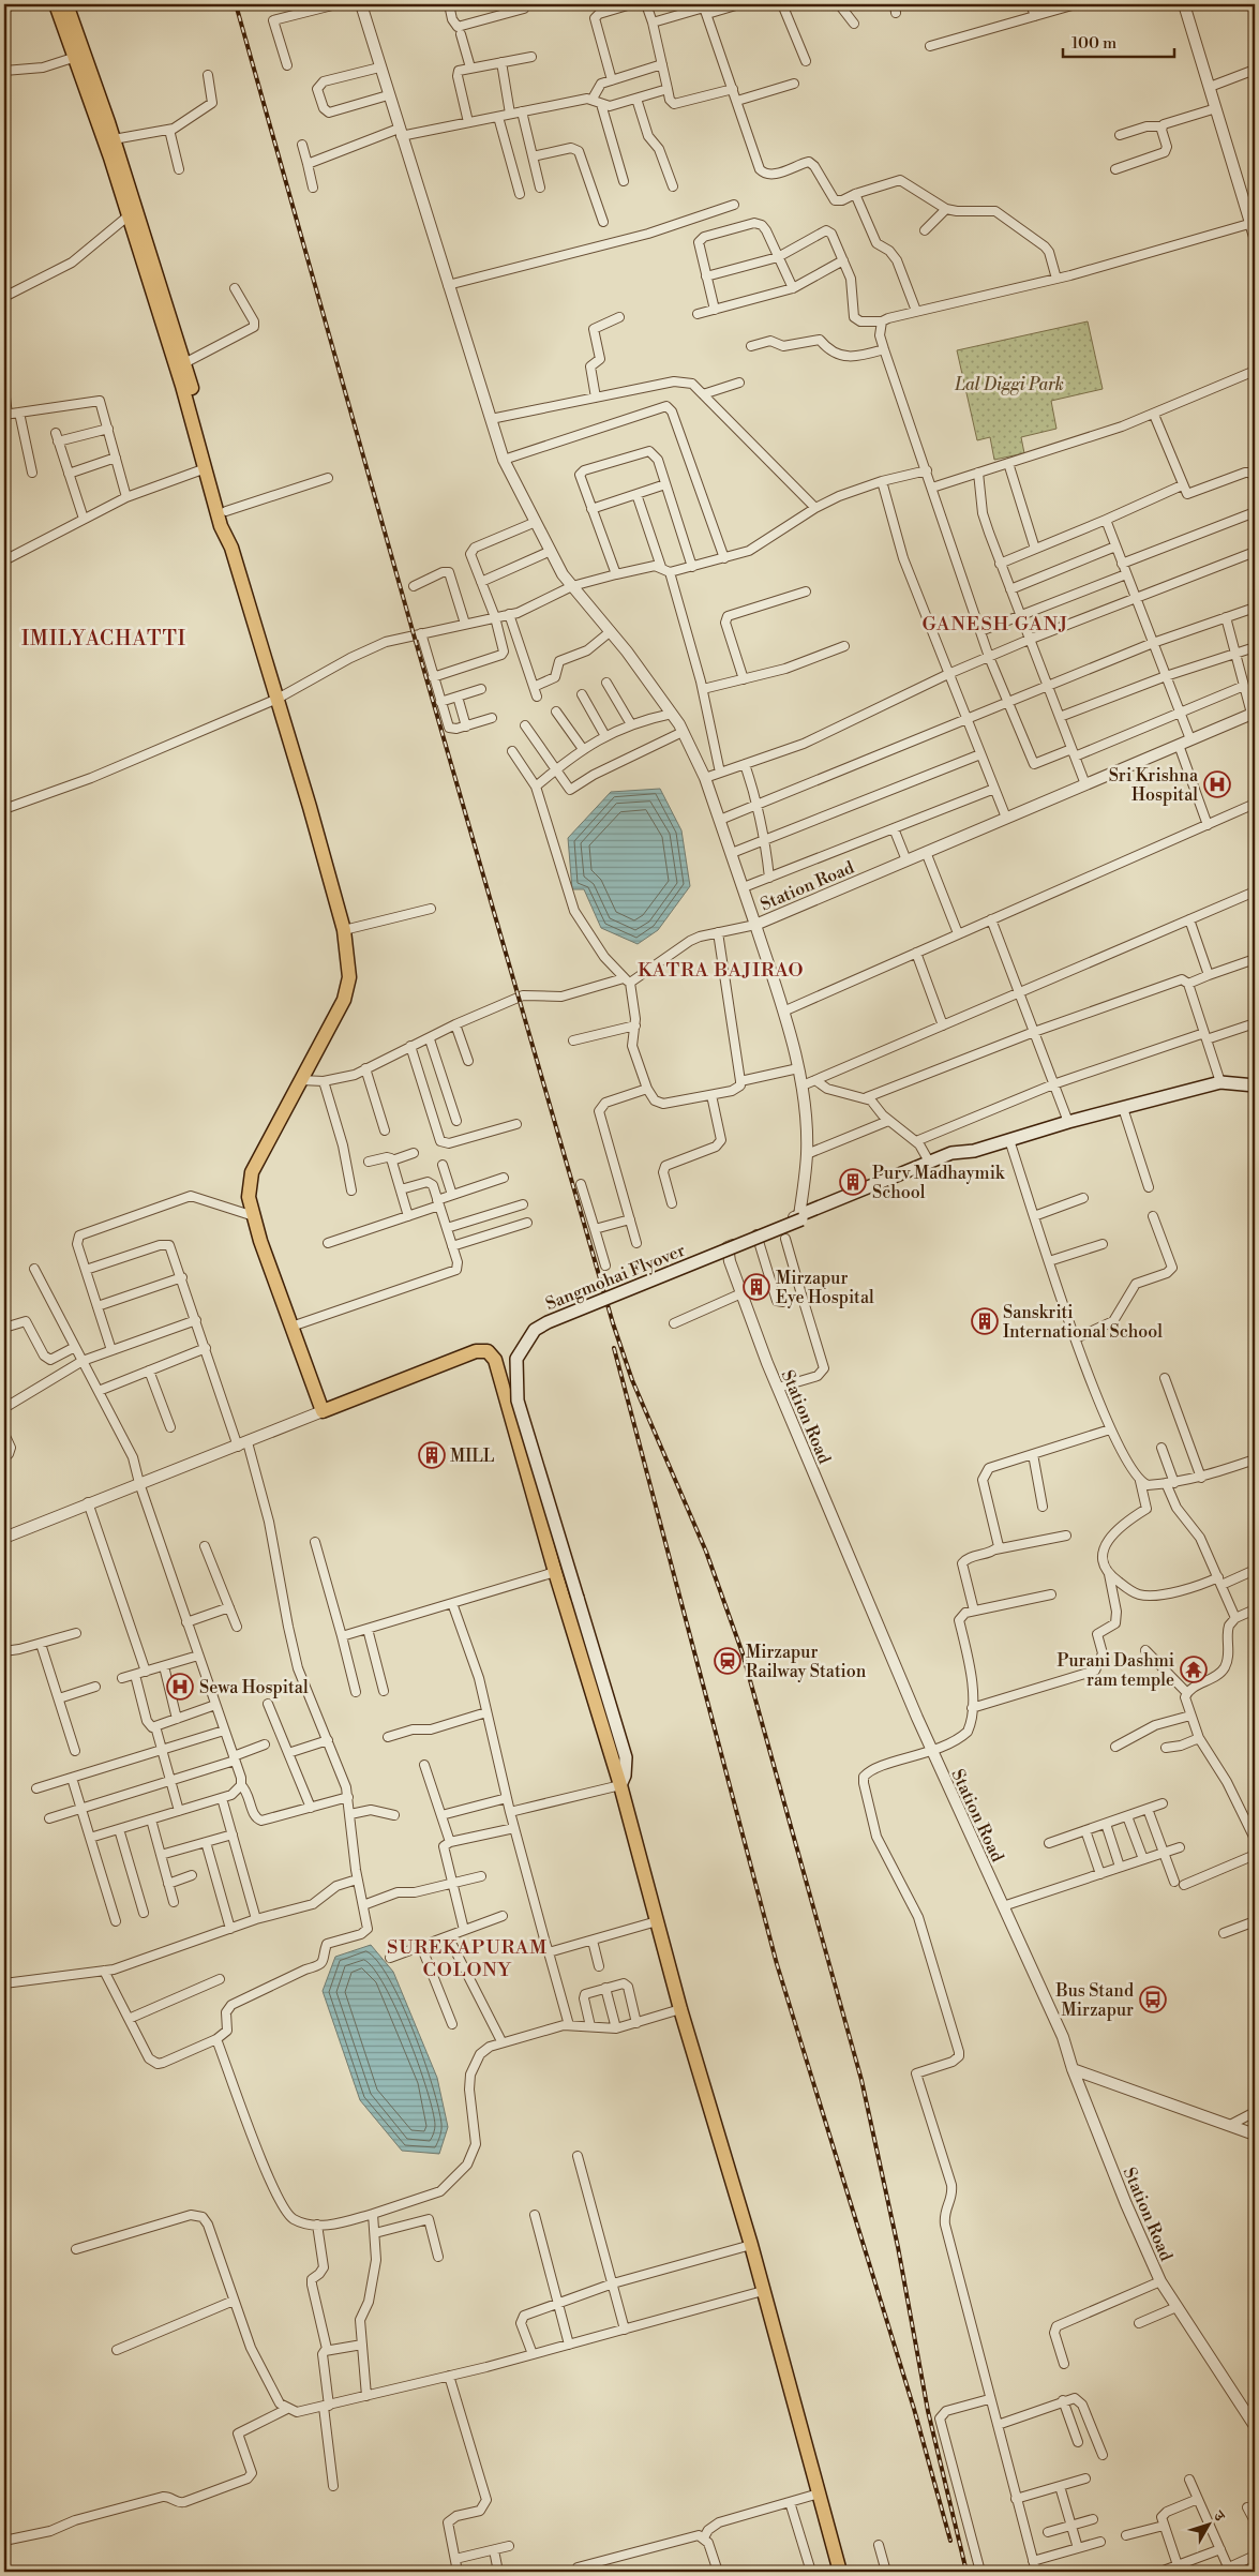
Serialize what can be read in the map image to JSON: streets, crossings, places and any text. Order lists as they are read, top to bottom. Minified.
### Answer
{"streets":{"main road":["Sangmohai Flyover"],"street":["Station Road"]},"crossings":[["Station Road","Sangmohai Flyover"]],"districts":["GANESH GANJ","IMILYACHATTI","KATRA BAJIRAO","SUREKAPURAM COLONY"],"parks":["Lal Diggi Park"],"places":{"hospital":["Sri Krishna Hospital","Sewa Hospital"],"building":["Purv Madhaymik School","Mirzapur Eye Hospital","Sanskriti International School","MILL"],"station":["Mirzapur Railway Station"],"temple":["Purani Dashmi ram temple"],"bus stop":["Bus Stand Mirzapur"]},"scale_bar":"100 m","north":"top right"}
